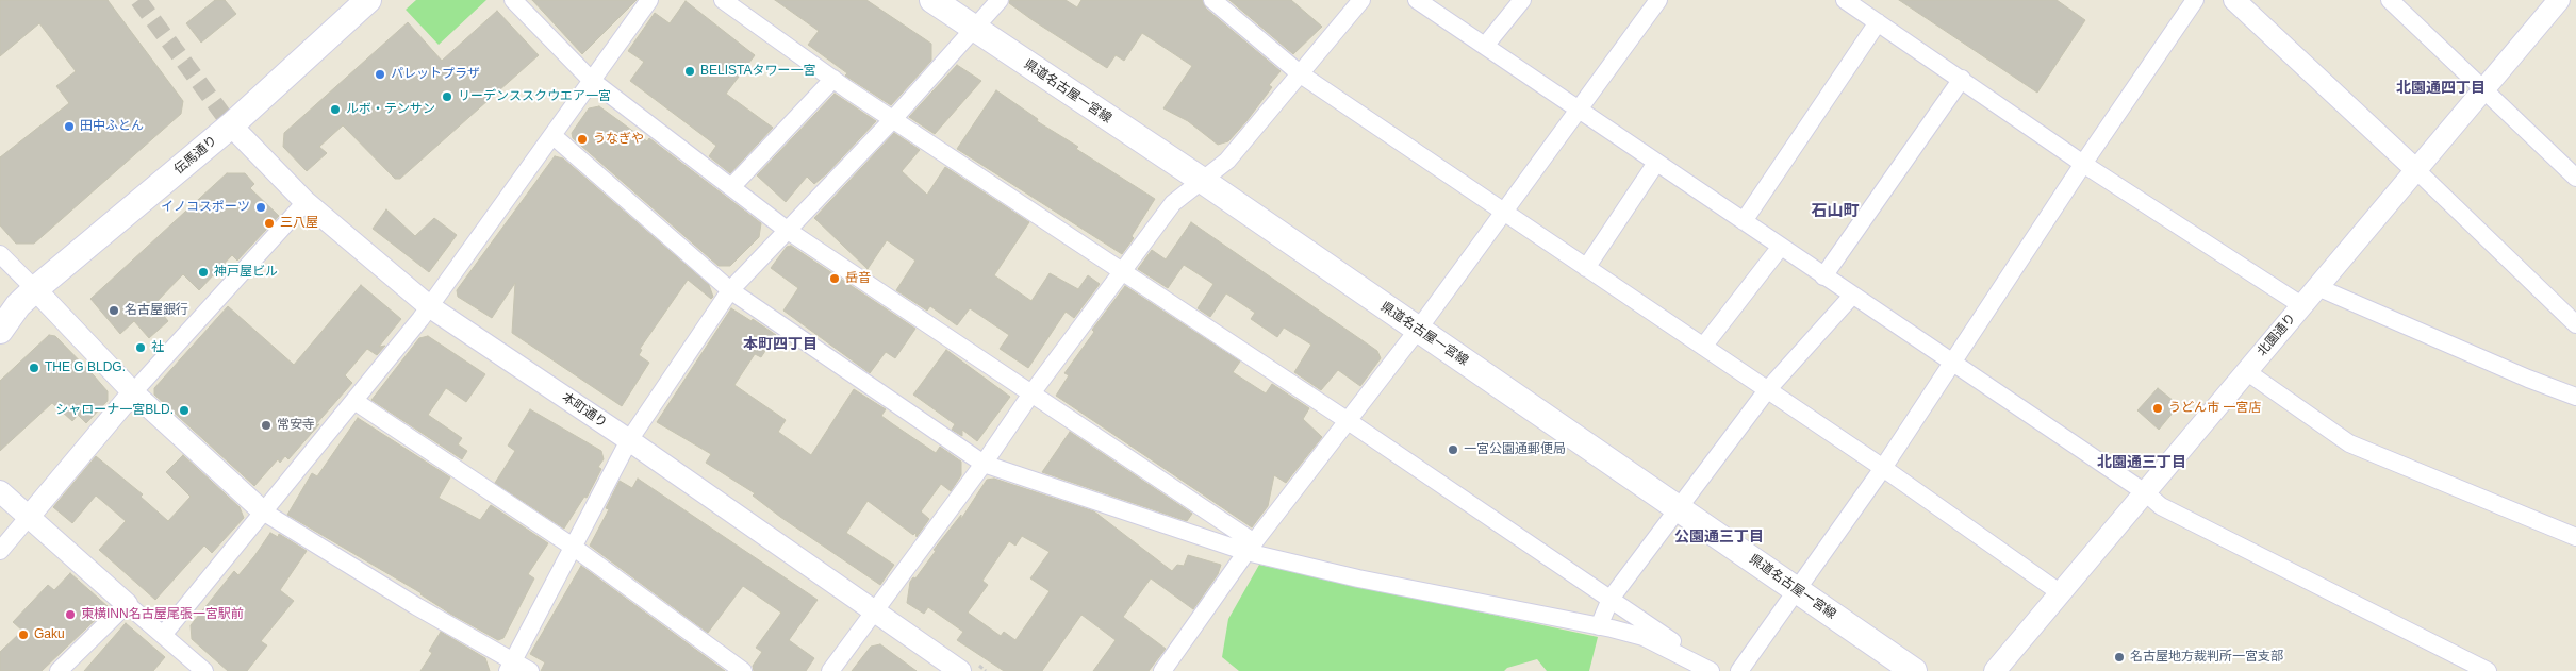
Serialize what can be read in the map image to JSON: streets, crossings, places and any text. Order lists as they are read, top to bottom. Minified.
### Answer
{"streets":{"main road":["県道名古屋一宮線","伝馬通り"],"street":["北園通り","本町通り"]},"crossings":[["伝馬通り","本町通り"]],"districts":["北園通四丁目","石山町","本町四丁目","北園通三丁目","公園通三丁目"],"places":["BELISTAタワー一宮","パレットプラザ","リーデンススクウエア一宮","ルボ・テンサン","田中ふとん","うなぎや","イノコスポーツ","三八屋","神戸屋ビル","岳音","名古屋銀行","社","THE G BLDG.","うどん市 一宮店","シャローナ一宮BLD.","常安寺","一宮公園通郵便局","東横INN名古屋尾張一宮駅前","Gaku","名古屋地方裁判所一宮支部"]}
